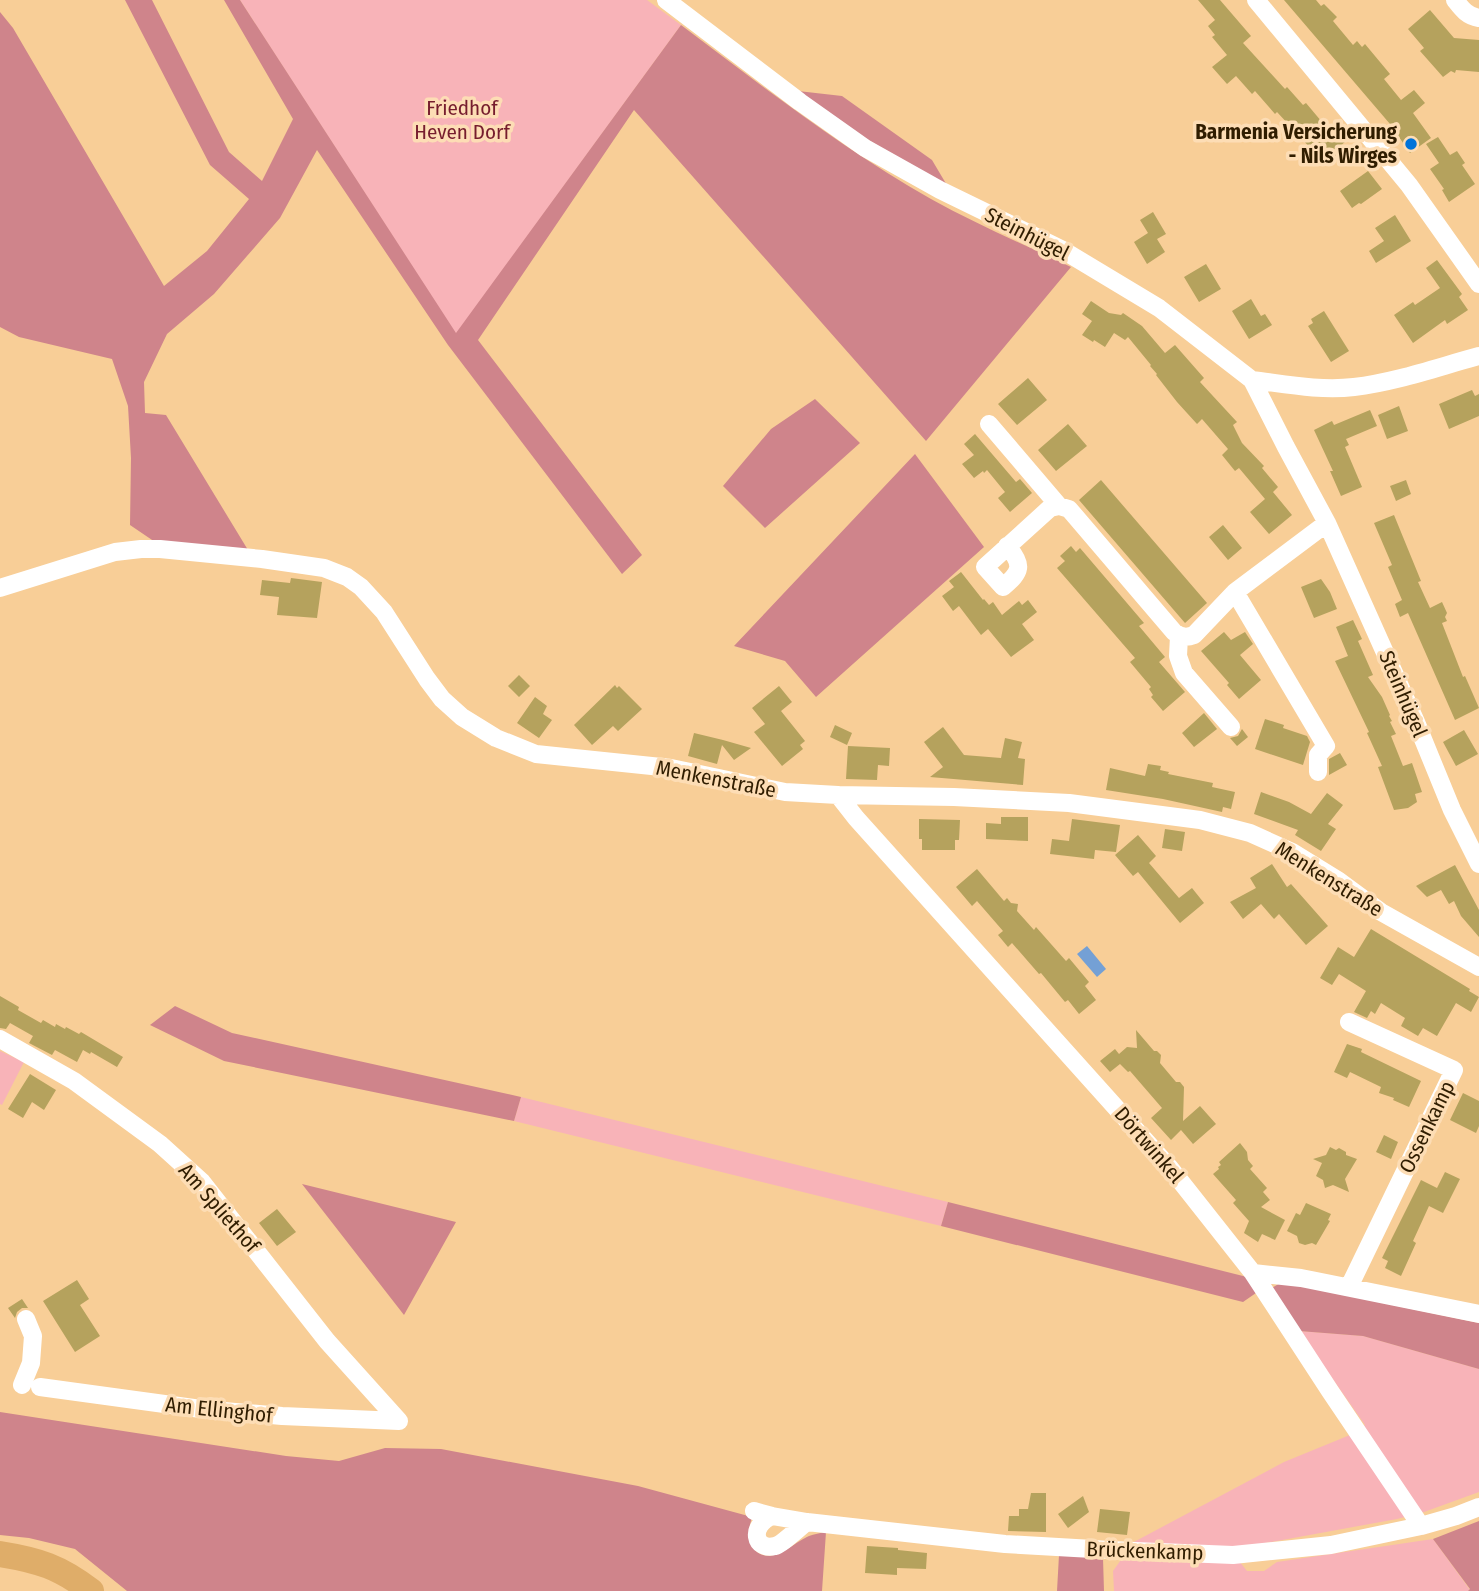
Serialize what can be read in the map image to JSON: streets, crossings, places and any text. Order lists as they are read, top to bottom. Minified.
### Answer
{"streets":{"street":["Steinhügel","Menkenstraße","Ossenkamp","Dörtwinkel","Am Spliethof","Am Ellinghof","Brückenkamp"]},"crossings":[["Menkenstraße","Dörtwinkel"],["Dörtwinkel","Brückenkamp"],["Am Spliethof","Am Ellinghof"]],"parks":["Friedhof Heven Dorf"],"places":["Barmenia Versicherung - Nils Wirges"]}
